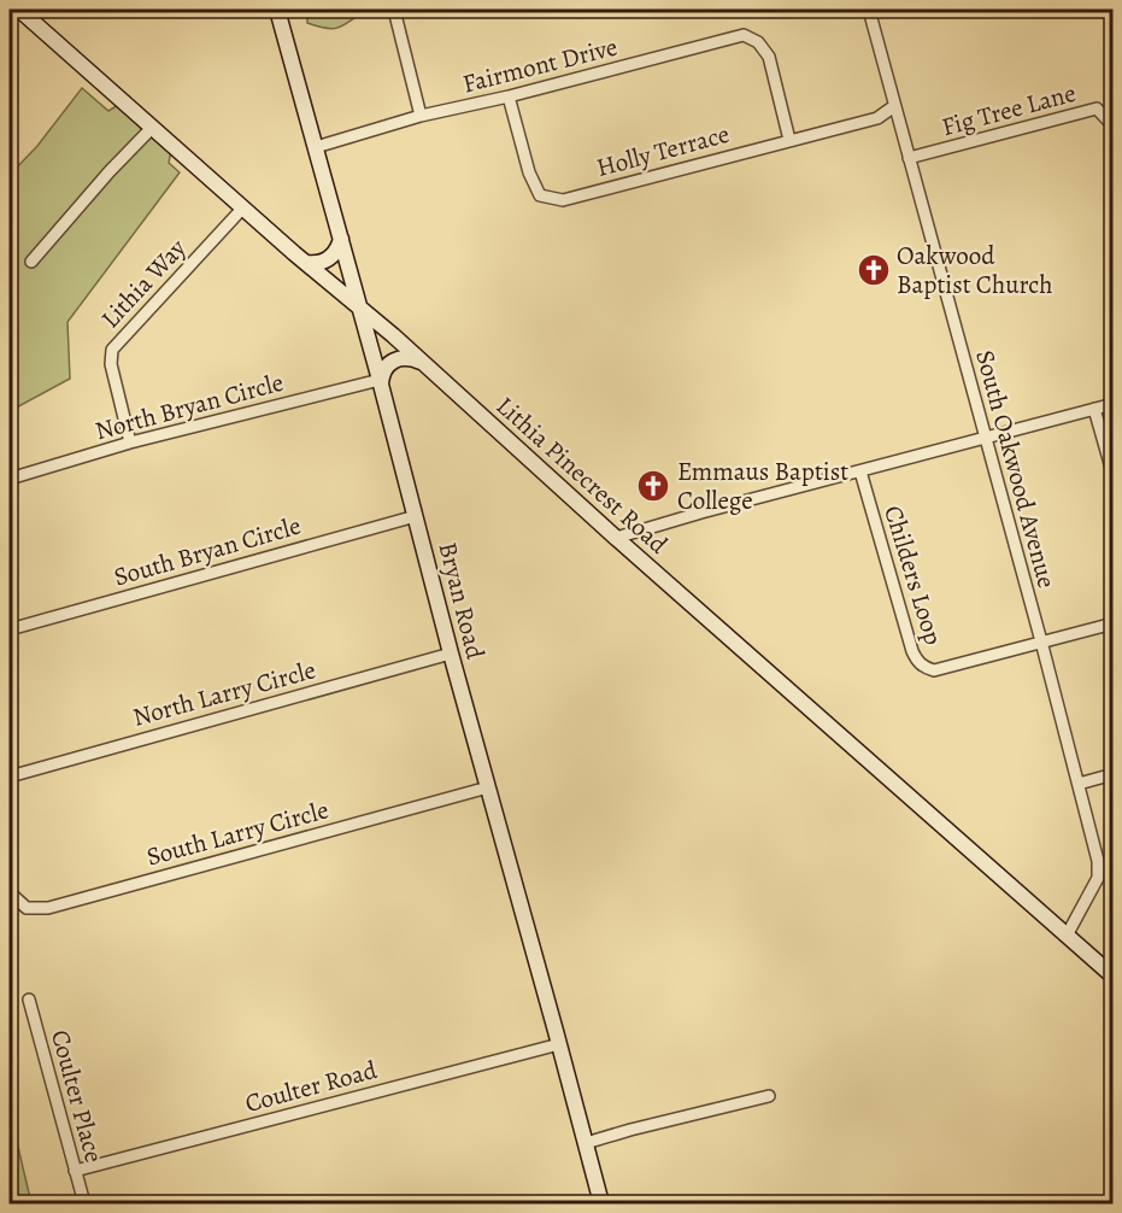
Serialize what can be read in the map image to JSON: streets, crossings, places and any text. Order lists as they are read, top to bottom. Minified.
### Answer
{"streets":{"main road":["Lithia Pinecrest Road","Bryan Road"],"street":["Fairmont Drive","Fig Tree Lane","Holly Terrace","Lithia Way","North Bryan Circle","South Oakwood Avenue","South Bryan Circle","Childers Loop","North Larry Circle","South Larry Circle","Coulter Road","Coulter Place"]},"crossings":[["Fairmont Drive","Holly Terrace"],["Fairmont Drive","Bryan Road"],["Fig Tree Lane","South Oakwood Avenue"],["Holly Terrace","South Oakwood Avenue"],["Lithia Way","North Bryan Circle"],["Lithia Way","Lithia Pinecrest Road"],["North Bryan Circle","Bryan Road"],["South Oakwood Avenue","Lithia Pinecrest Road"],["South Oakwood Avenue","Childers Loop"],["Lithia Pinecrest Road","Bryan Road"],["South Bryan Circle","Bryan Road"],["Bryan Road","North Larry Circle"],["Bryan Road","South Larry Circle"],["Bryan Road","Coulter Road"],["Coulter Road","Coulter Place"]],"places":{"church":["Oakwood Baptist Church","Emmaus Baptist College"]}}
